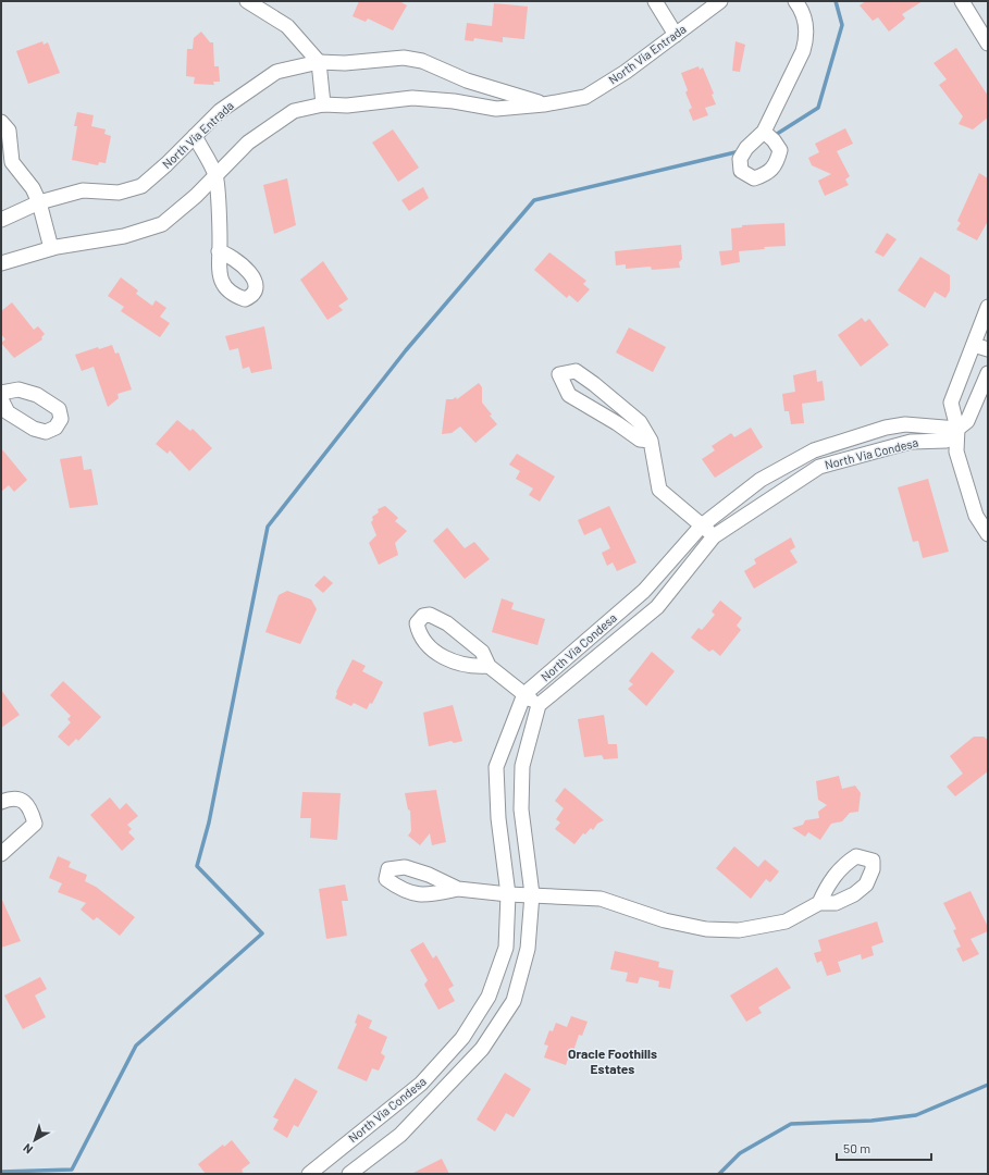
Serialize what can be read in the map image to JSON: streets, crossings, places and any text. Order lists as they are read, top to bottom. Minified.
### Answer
{"streets":{"street":["North Via Entrada","North Via Condesa"]},"districts":["Oracle Foothills Estates"],"scale_bar":"50 m","north":"bottom left"}
